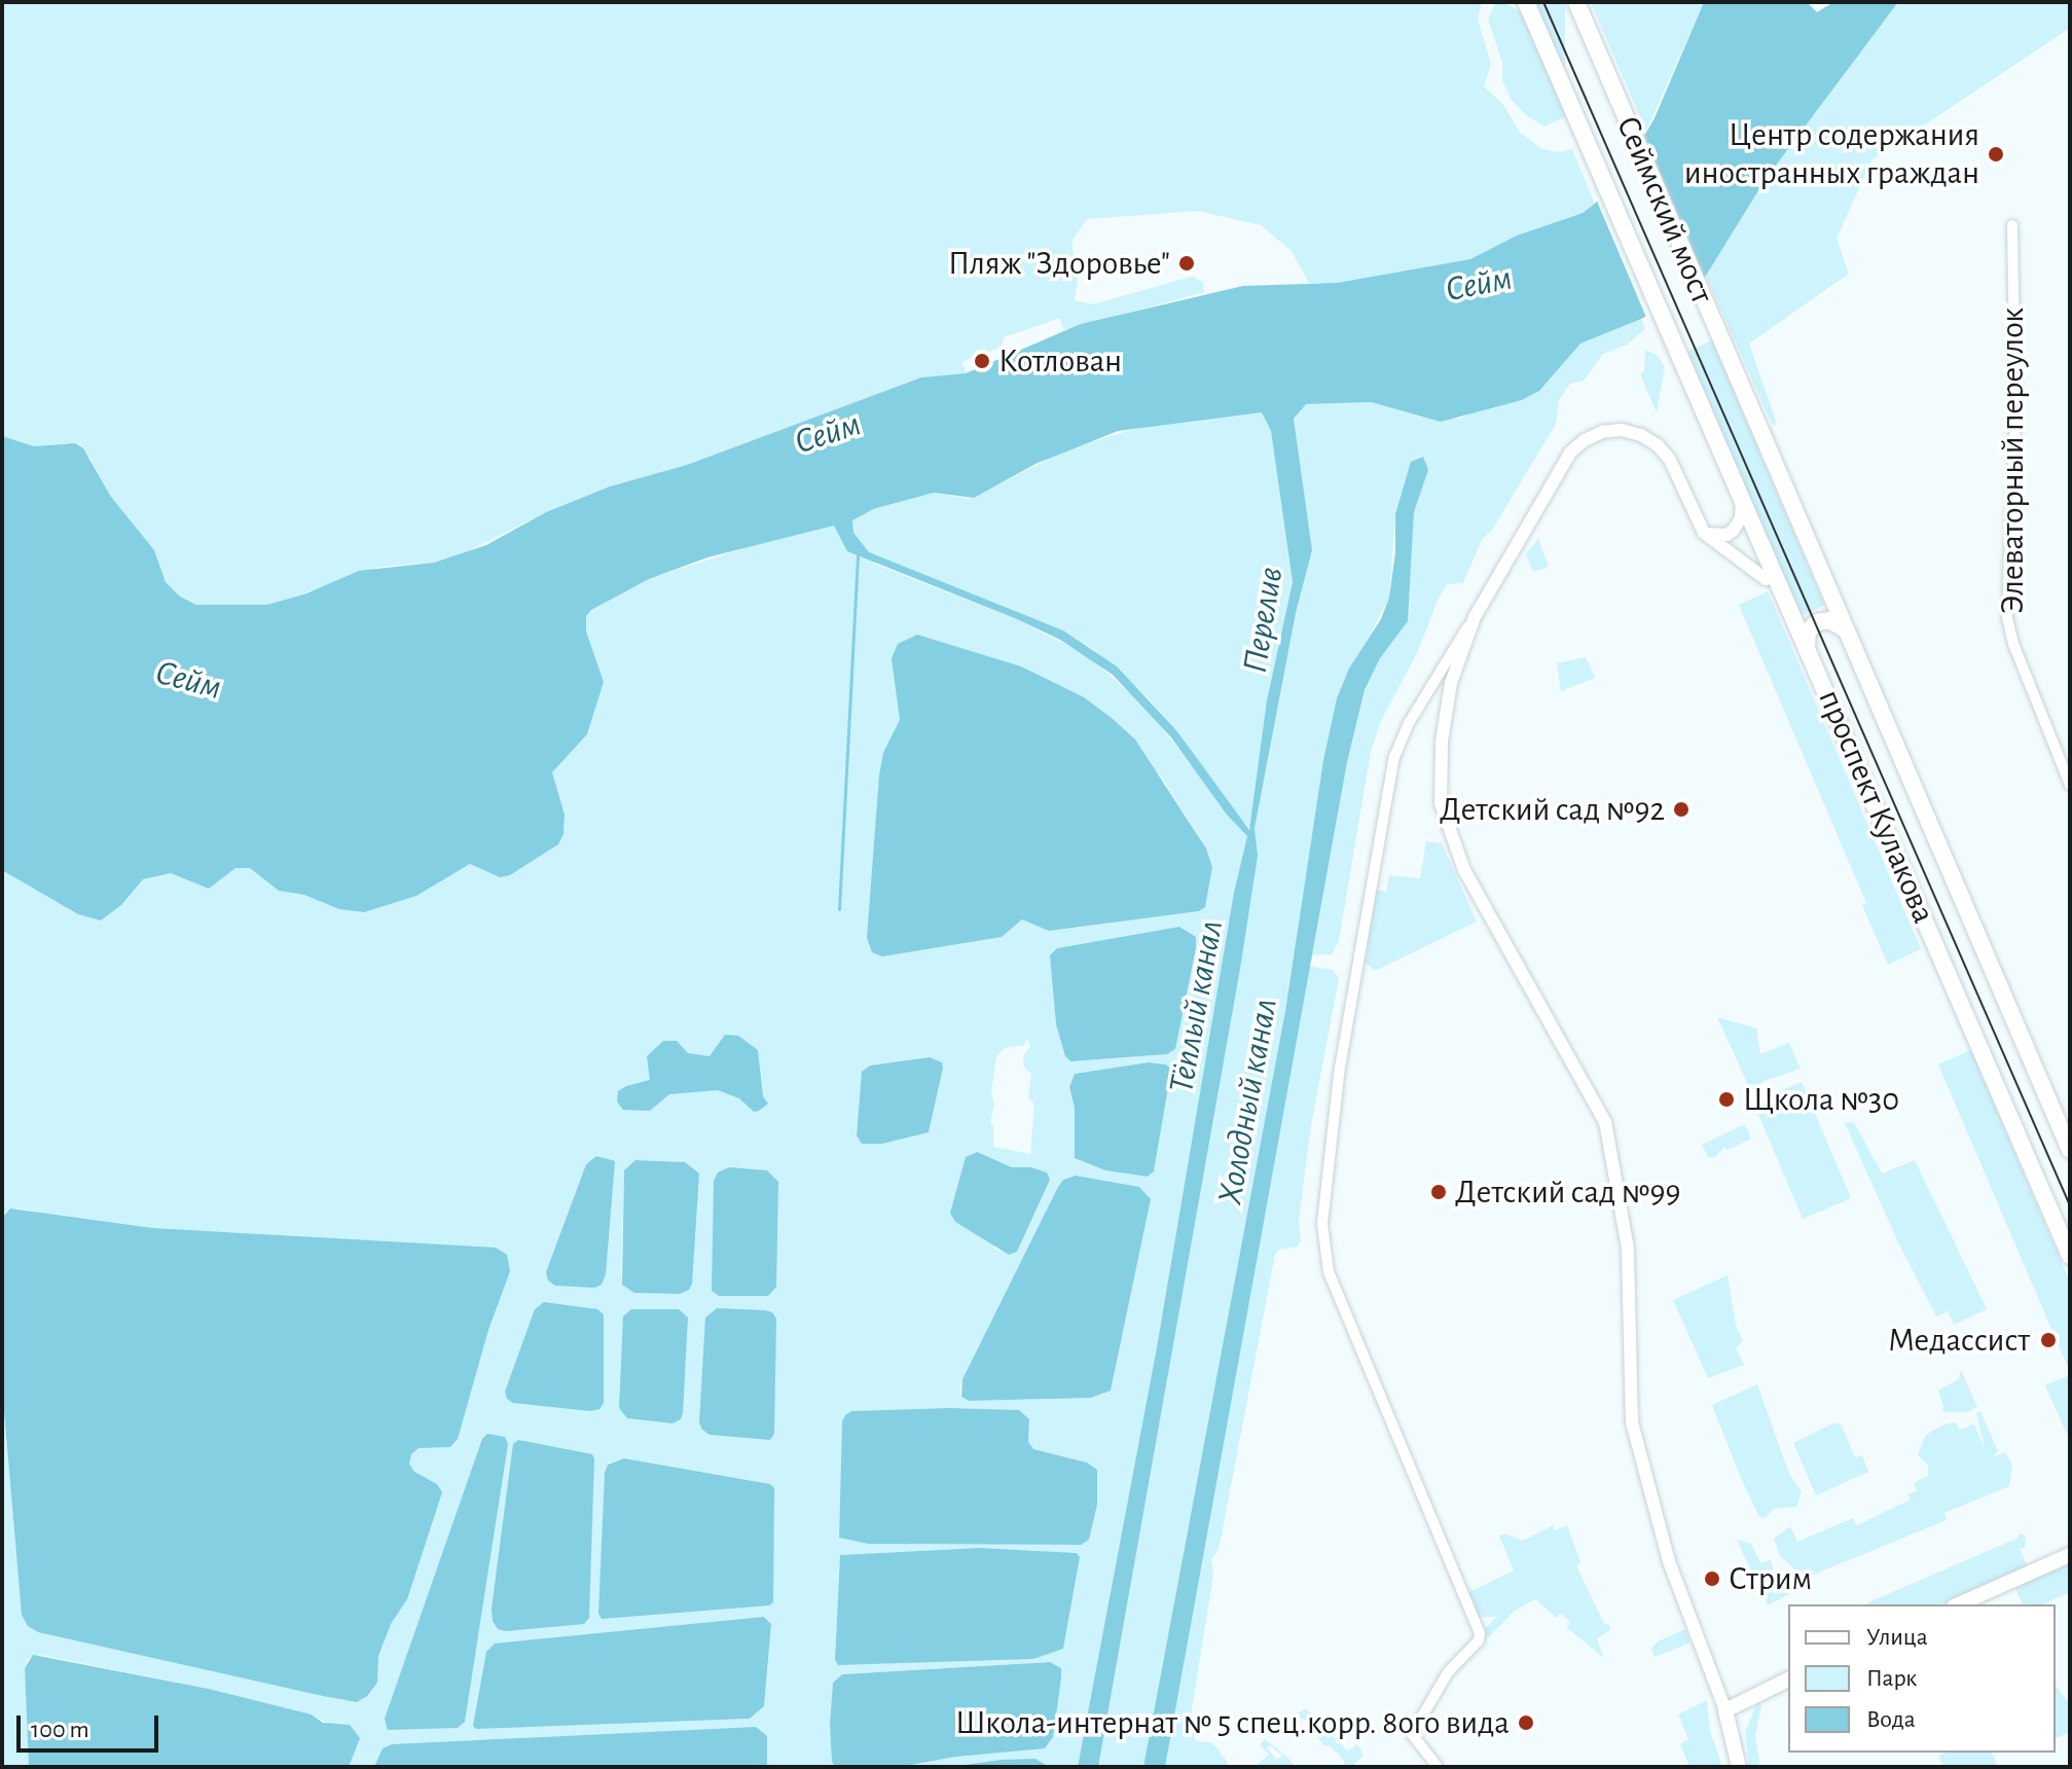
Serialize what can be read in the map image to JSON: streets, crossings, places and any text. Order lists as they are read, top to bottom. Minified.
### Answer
{"streets":{"main road":["Сеймский мост","проспект Кулакова"],"street":["Элеваторный переулок"]},"crossings":[["Сеймский мост","проспект Кулакова"]],"water":["Сейм","Перелив","Тёплый канал","Холодный канал"],"places":["Центр содержания иностранных граждан","Пляж \"Здоровье\"","Котлован","Детский сад №92","Щкола №30","Детский сад №99","Медассист","Стрим","Школа-интернат № 5 спец.корр. 8ого вида"],"legend":["Улица","Парк","Вода"],"scale_bar":"100 m"}
